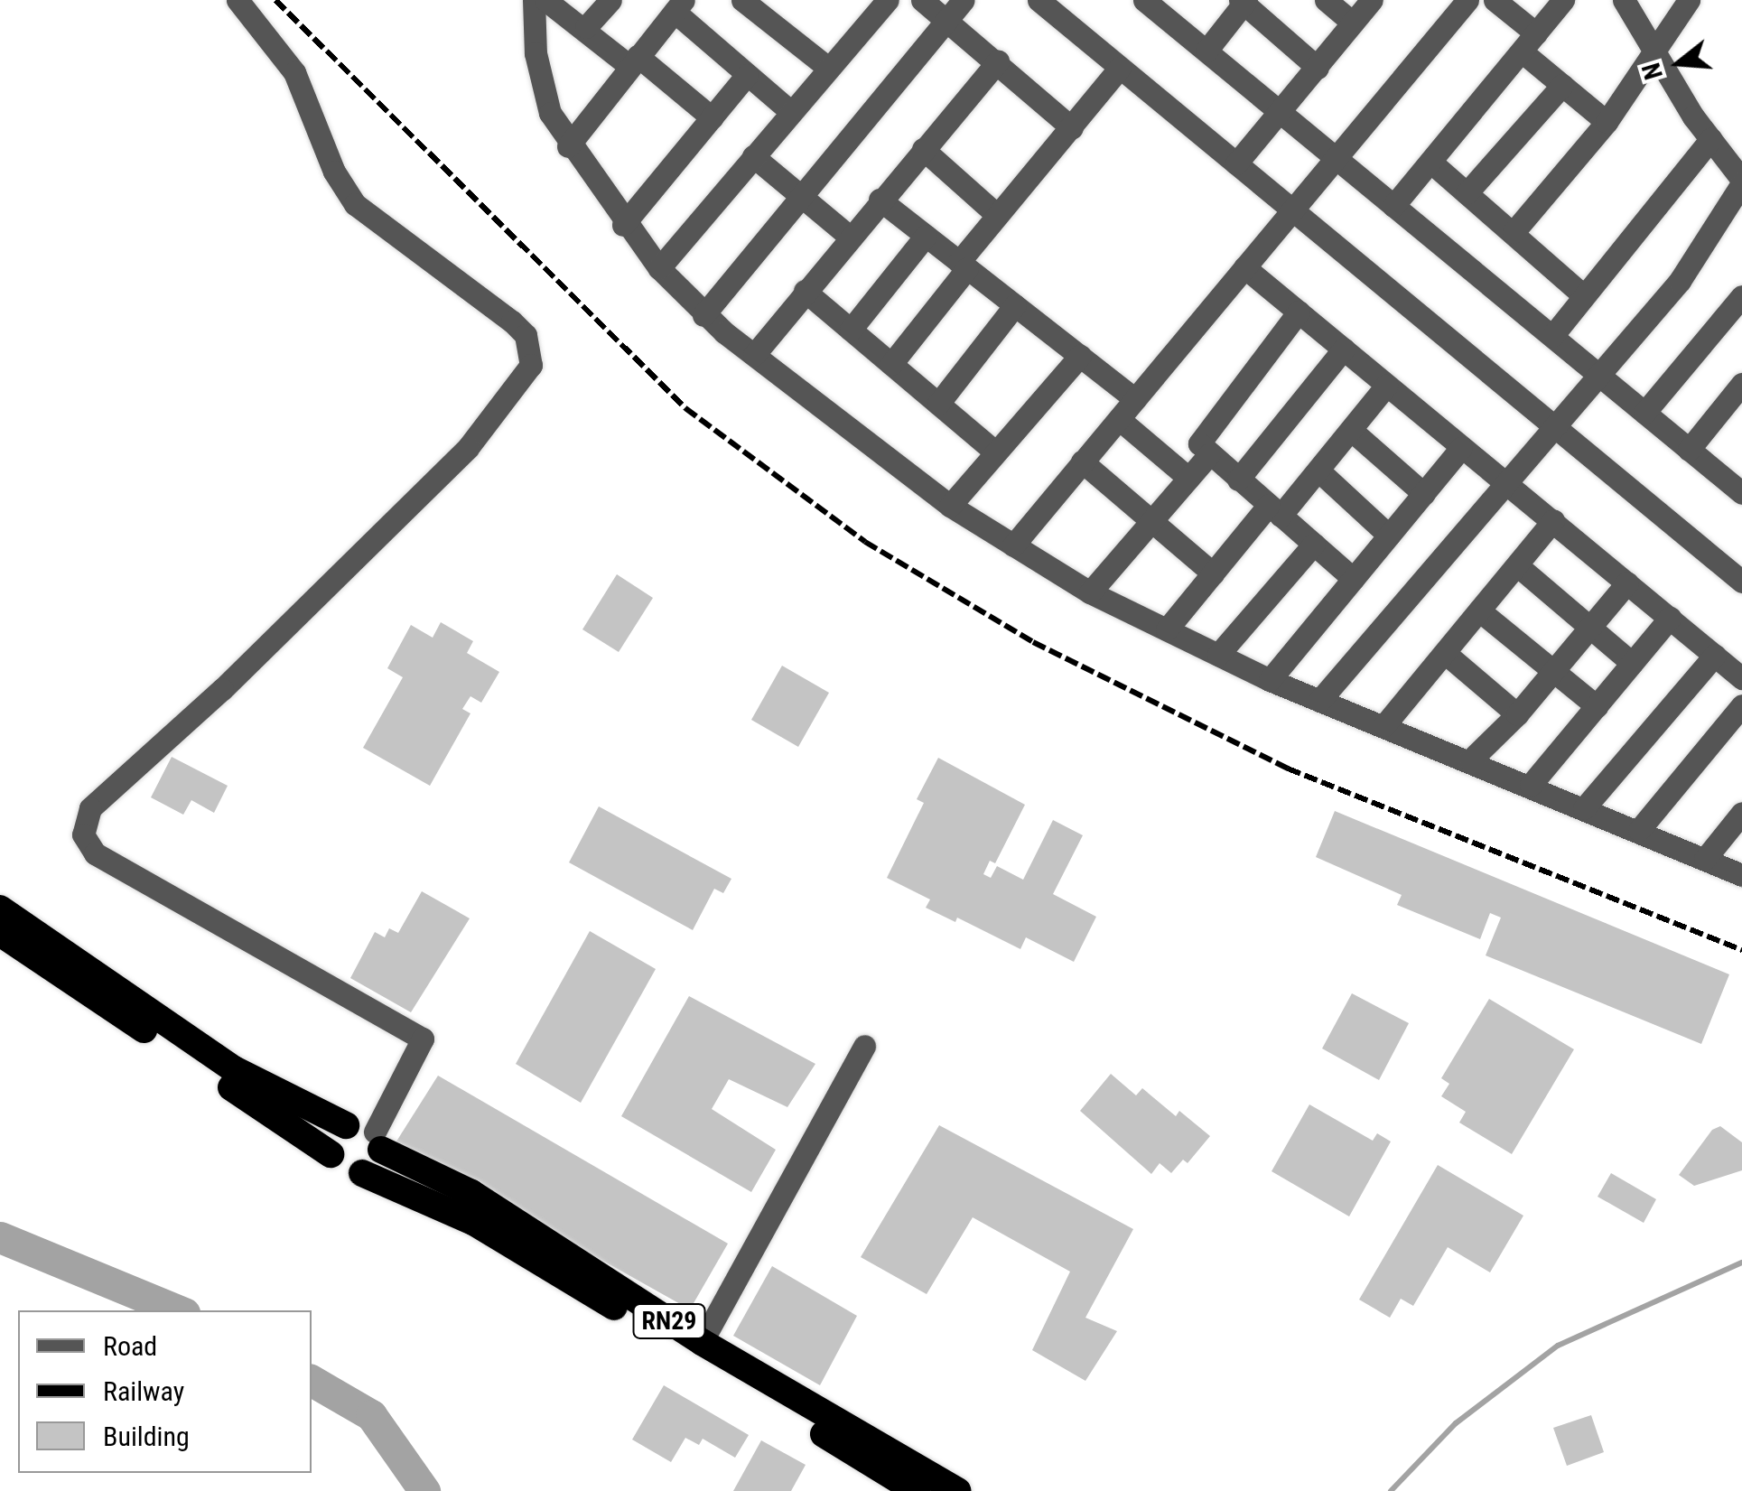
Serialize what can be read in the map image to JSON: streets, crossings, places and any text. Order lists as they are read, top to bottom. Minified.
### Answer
{"streets":{"highway":["RN29"]},"legend":["Road","Railway","Building"],"north":"left"}
